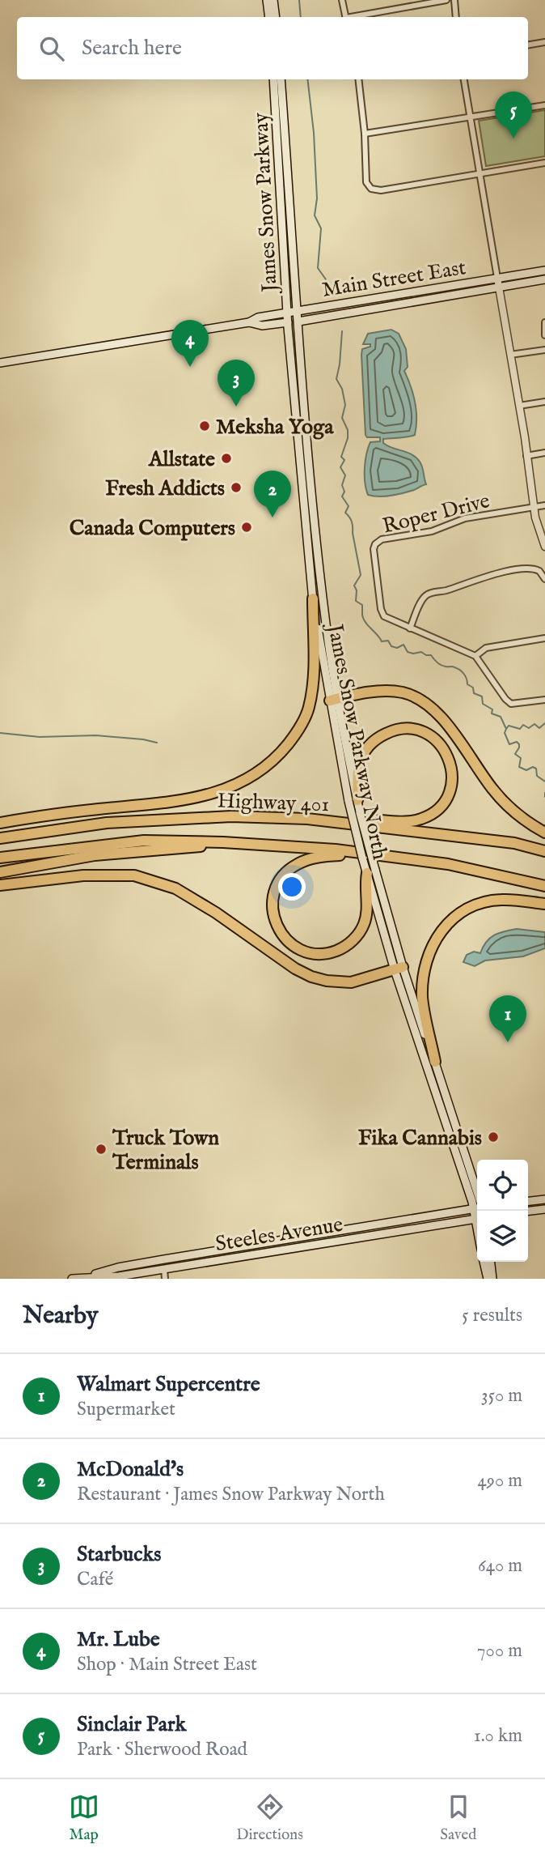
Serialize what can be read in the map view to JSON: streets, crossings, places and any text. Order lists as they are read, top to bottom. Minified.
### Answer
{"streets":{"highway":["Highway 401"],"main road":["James Snow Parkway","Main Street East","James Snow Parkway North","Steeles Avenue"],"street":["Roper Drive"]},"crossings":[["James Snow Parkway","Main Street East"],["James Snow Parkway","James Snow Parkway North"],["Main Street East","James Snow Parkway North"]],"places":["Meksha Yoga","Allstate","Fresh Addicts","Canada Computers","Fika Cannabis","Truck Town Terminals"],"page":{"search":"Search here","pins":["5","4","3","2","1"],"heading":["Nearby","5 results"],"list":[{"mark":"1","name":"Walmart Supercentre","note":"Supermarket","value":"350 m"},{"mark":"2","name":"McDonald's","note":"Restaurant · James Snow Parkway North","value":"490 m"},{"mark":"3","name":"Starbucks","note":"Café","value":"640 m"},{"mark":"4","name":"Mr. Lube","note":"Shop · Main Street East","value":"700 m"},{"mark":"5","name":"Sinclair Park","note":"Park · Sherwood Road","value":"1.0 km"}],"nav":["Map","Directions","Saved"]}}
